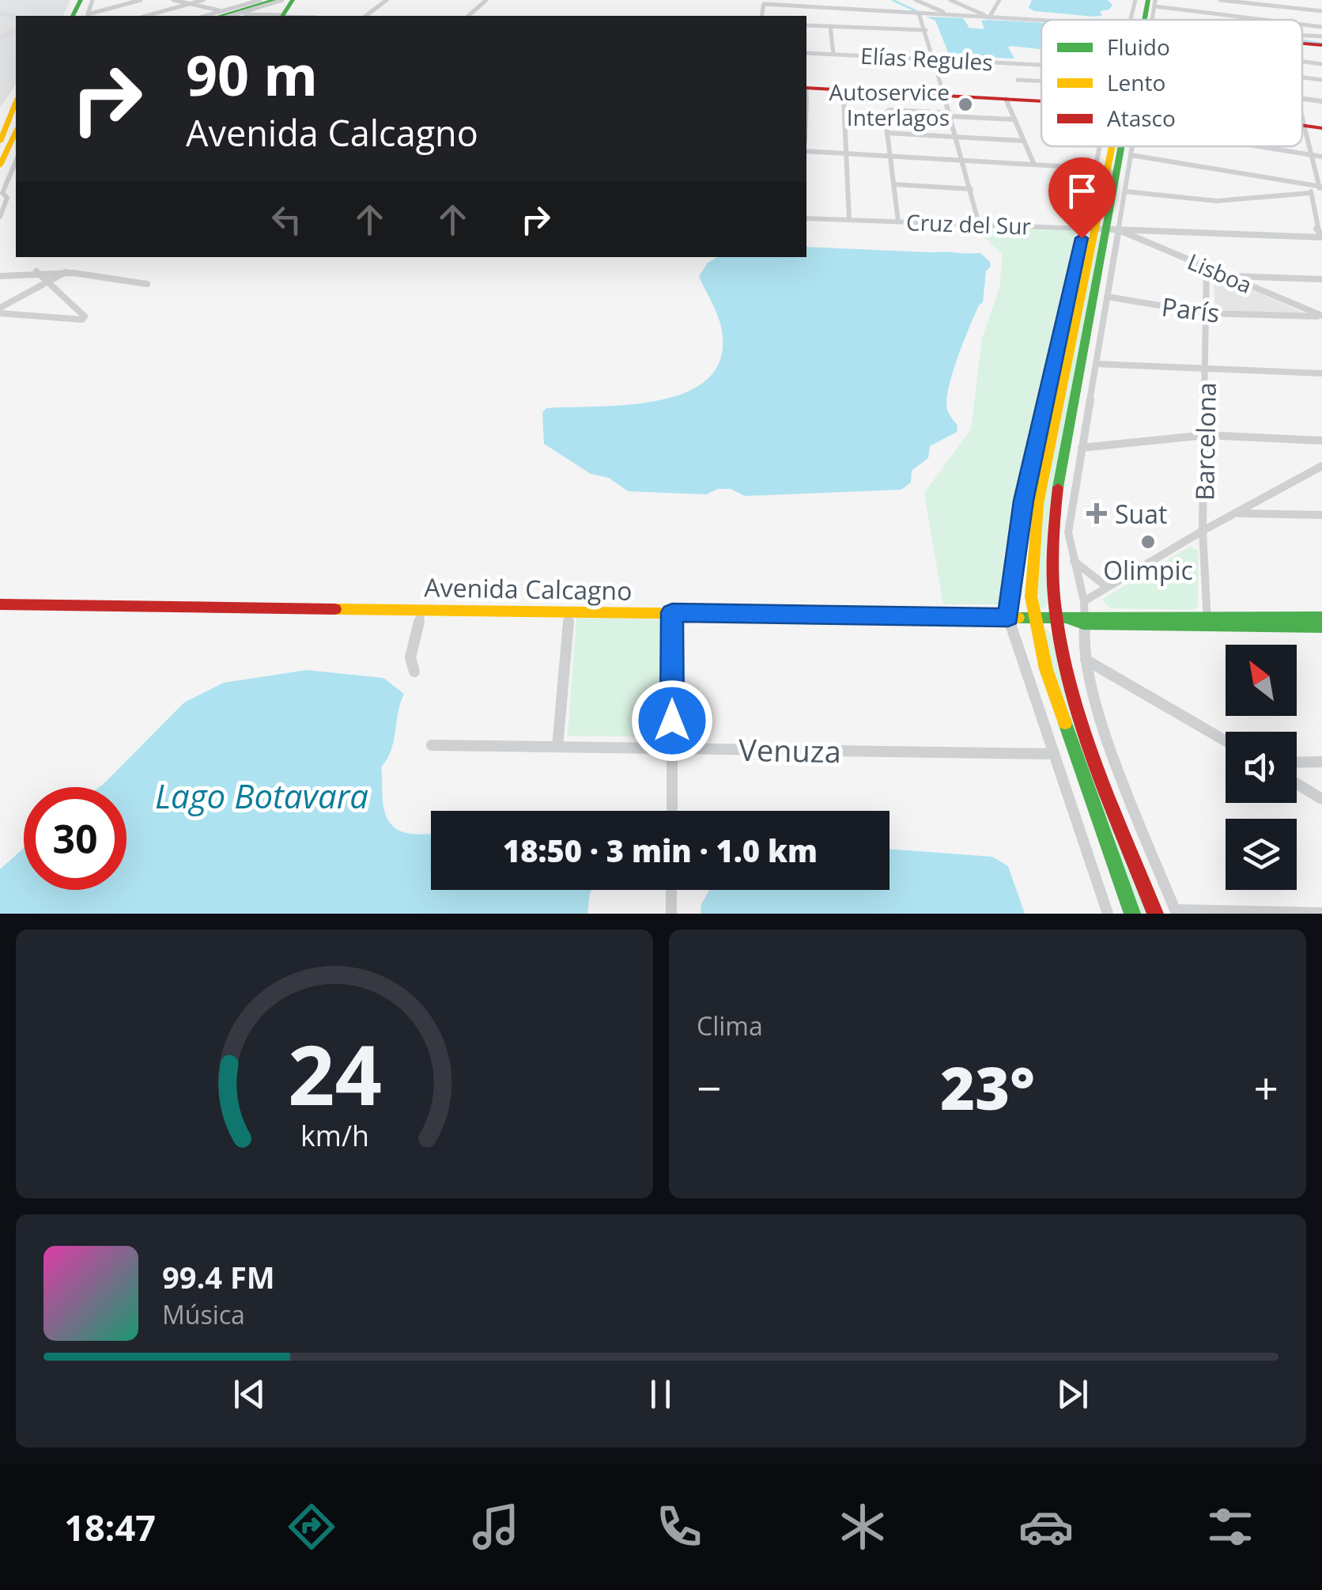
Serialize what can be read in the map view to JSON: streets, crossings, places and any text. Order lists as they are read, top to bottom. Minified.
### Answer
{"streets":{"main road":["Avenida Calcagno"],"street":["Elías Regules","Cruz del Sur","Lisboa","París","Barcelona","Venuza"]},"crossings":[["Cruz del Sur","Lisboa"],["Lisboa","París"],["Lisboa","Barcelona"],["París","Barcelona"],["Barcelona","Avenida Calcagno"]],"water":["Lago Botavara"],"places":{"other":["Autoservice Interlagos","Olimpic"],"health":["Suat"]},"legend":["Fluido","Lento","Atasco"],"north":"top left","page":{"turn":["90 m","Avenida Calcagno"],"limit":"30","trip":"18:50 · 3 min · 1.0 km","tile":"Clima","heat":["−","23°","+"],"song":["99.4 FM","Música"],"tabs":"18:47","gauge":["24","km/h"]}}
